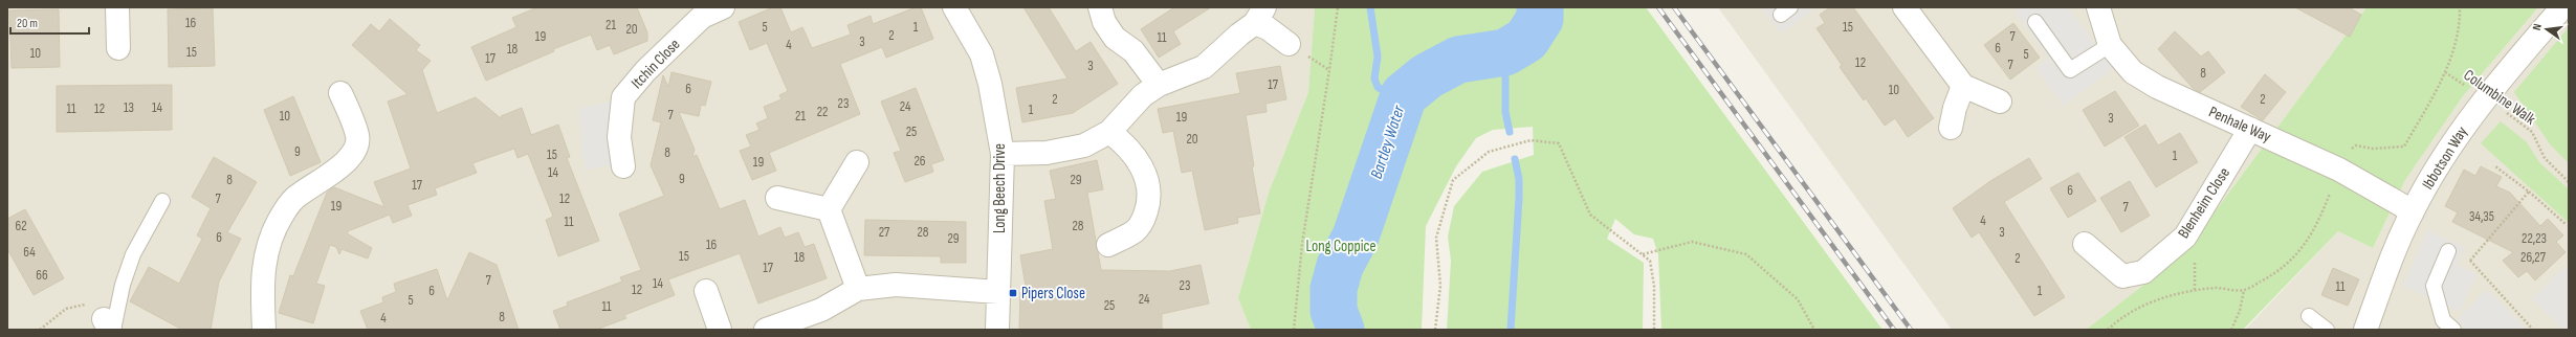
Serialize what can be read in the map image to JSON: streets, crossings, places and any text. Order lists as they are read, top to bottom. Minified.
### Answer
{"streets":{"street":["Itchin Close","Penhale Way","Ibbotson Way","Long Beech Drive","Blenheim Close"],"path":["Columbine Walk"]},"crossings":[["Columbine Walk","Ibbotson Way"],["Penhale Way","Ibbotson Way"],["Penhale Way","Blenheim Close"]],"water":["Bartley Water"],"parks":["Long Coppice"],"places":{"transit":["Pipers Close"]},"house_numbers":["16","21","5","1","15","20","2","19","7","11","3","4","6","18","15","10","5","17","12","7","3","8","17","6","10","2","2","23","24","13","14","11","12","1","22","7","10","21","19","3","25","20","9","8","15","1","26","19","14","9","8","29","17","6","7","12","19","7","34,35","4","11","62","28","27","28","3","6","29","22,23","16","64","15","18","26,27","2","17","66","7","14","23","11","12","6","1","24","5","25","11","8","4"],"scale_bar":"20 m","north":"left"}
